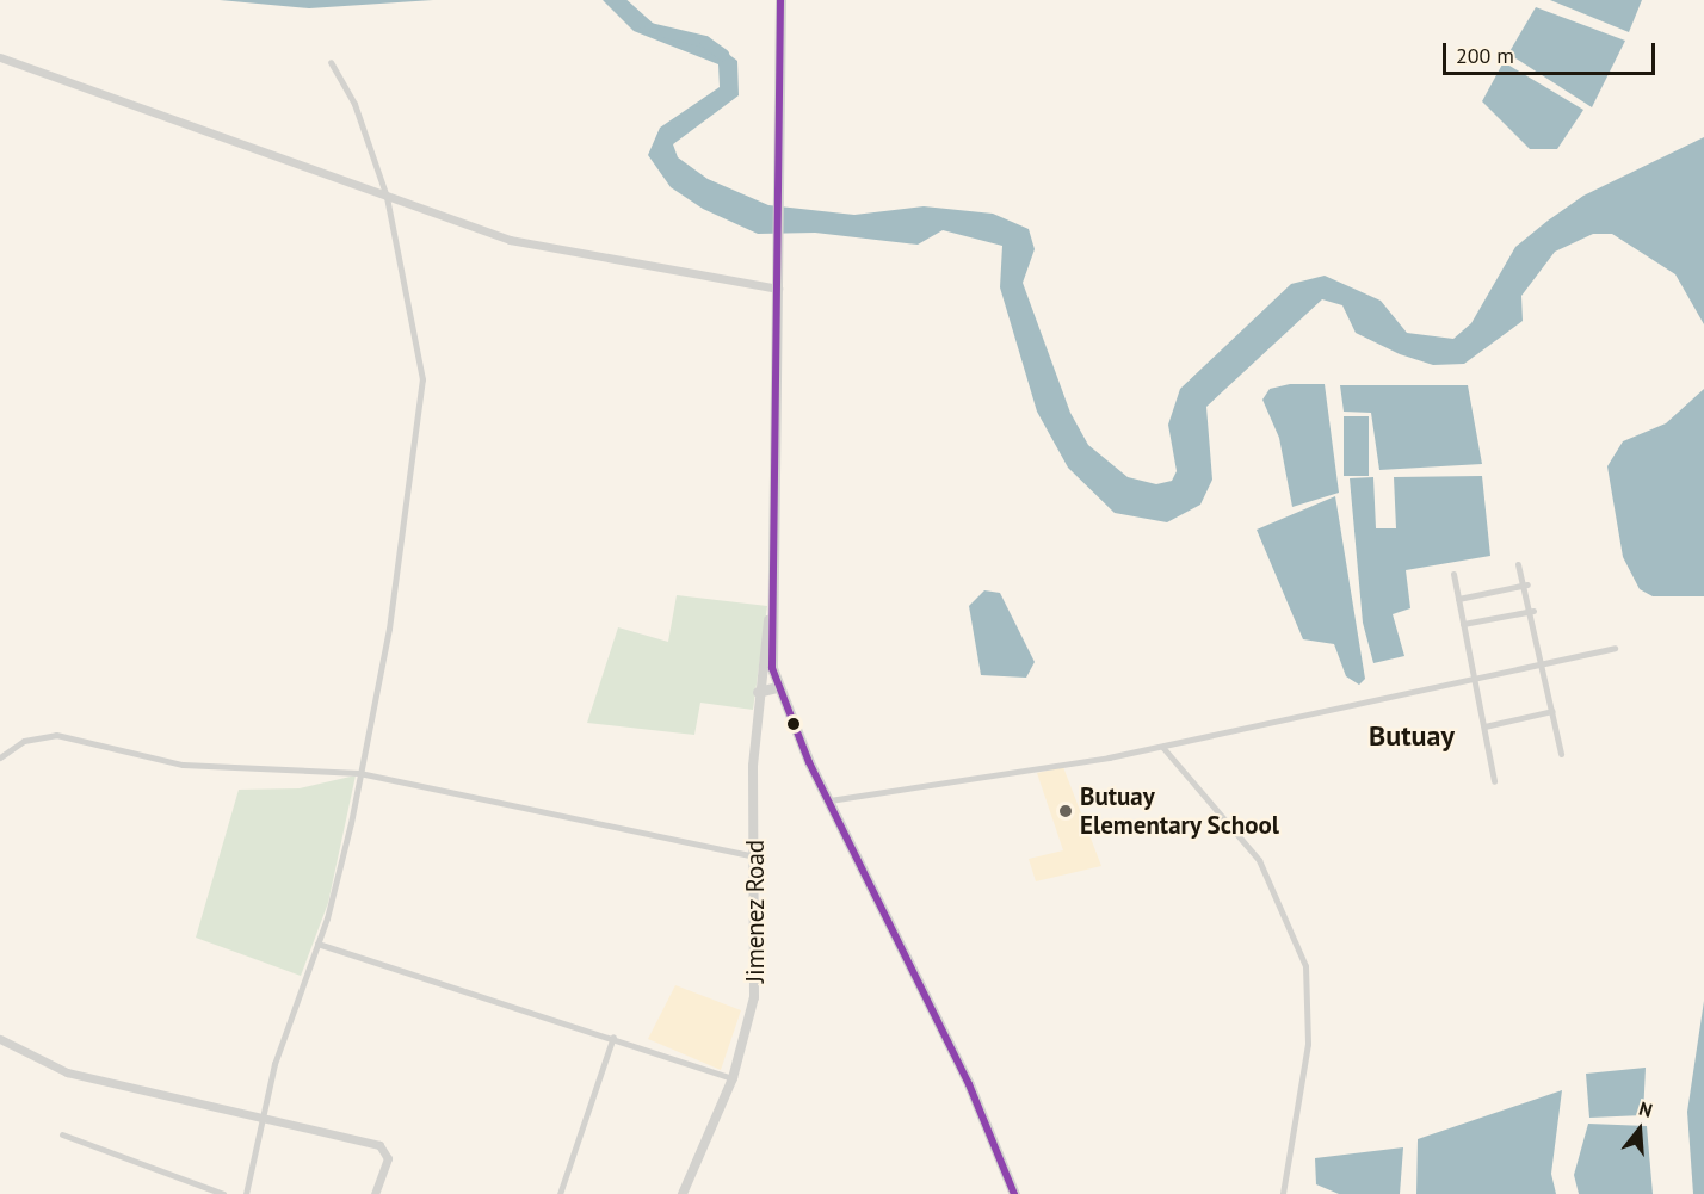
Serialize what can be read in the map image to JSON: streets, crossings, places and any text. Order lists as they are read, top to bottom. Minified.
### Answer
{"streets":{"main road":["Jimenez Road"]},"districts":["Butuay"],"places":["Butuay Elementary School"],"scale_bar":"200 m","north":"top"}
